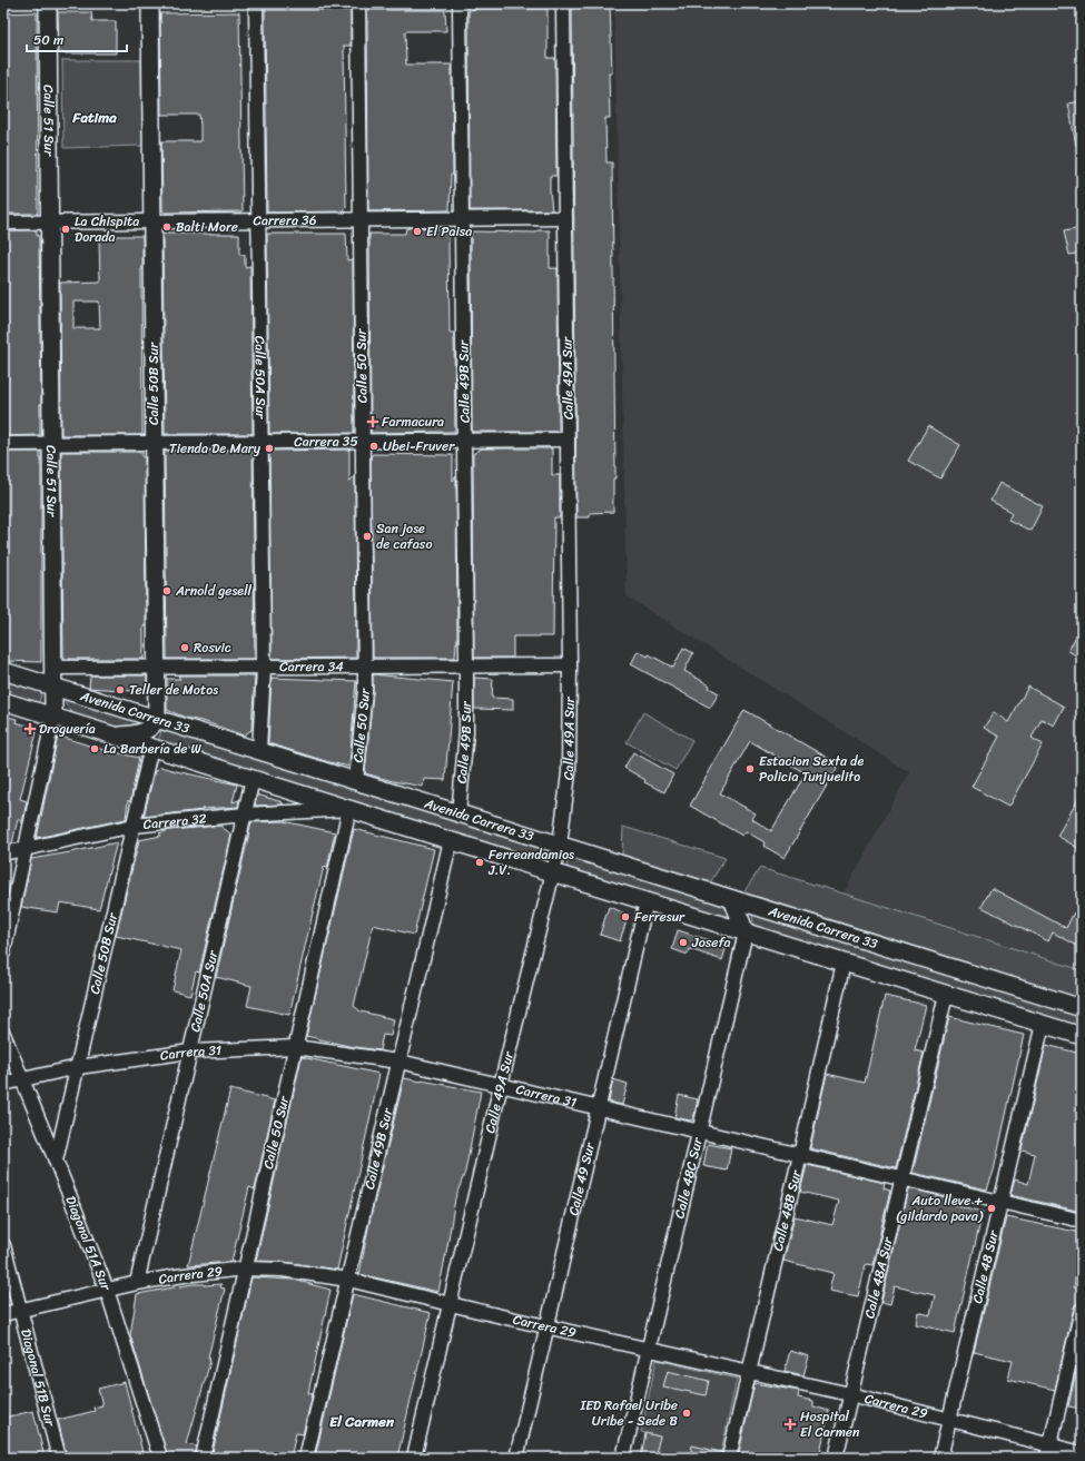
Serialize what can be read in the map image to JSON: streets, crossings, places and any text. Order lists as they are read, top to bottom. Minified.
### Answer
{"streets":{"main road":["Calle 51 Sur","Calle 50B Sur","Avenida Carrera 33"],"street":["Carrera 36","Calle 50 Sur","Calle 50A Sur","Calle 49A Sur","Calle 49B Sur","Carrera 35","Carrera 34","Carrera 32","Carrera 31","Calle 48C Sur","Calle 49 Sur","Calle 48B Sur","Diagonal 51A Sur","Calle 48 Sur","Carrera 29","Calle 48A Sur","Diagonal 51B Sur"]},"crossings":[["Calle 51 Sur","Carrera 36"],["Calle 51 Sur","Carrera 35"],["Calle 51 Sur","Carrera 34"],["Calle 51 Sur","Avenida Carrera 33"],["Calle 51 Sur","Carrera 32"],["Carrera 36","Calle 50 Sur"],["Carrera 36","Calle 50A Sur"],["Carrera 36","Calle 49A Sur"],["Carrera 36","Calle 49B Sur"],["Carrera 36","Calle 50B Sur"],["Calle 50 Sur","Carrera 35"],["Calle 50 Sur","Carrera 34"],["Calle 50 Sur","Avenida Carrera 33"],["Calle 50 Sur","Carrera 32"],["Calle 50 Sur","Carrera 31"],["Calle 50 Sur","Carrera 29"],["Calle 50A Sur","Carrera 35"],["Calle 50A Sur","Carrera 34"],["Calle 50A Sur","Avenida Carrera 33"],["Calle 50A Sur","Carrera 32"],["Calle 50A Sur","Carrera 31"],["Calle 50A Sur","Carrera 29"],["Calle 49A Sur","Carrera 35"],["Calle 49A Sur","Carrera 34"],["Calle 49A Sur","Avenida Carrera 33"],["Calle 49A Sur","Carrera 31"],["Calle 49A Sur","Carrera 29"],["Calle 49B Sur","Carrera 35"],["Calle 49B Sur","Carrera 34"],["Calle 49B Sur","Avenida Carrera 33"],["Calle 49B Sur","Carrera 31"],["Calle 49B Sur","Carrera 29"],["Calle 50B Sur","Carrera 35"],["Calle 50B Sur","Carrera 34"],["Calle 50B Sur","Avenida Carrera 33"],["Calle 50B Sur","Carrera 32"],["Calle 50B Sur","Carrera 31"],["Calle 50B Sur","Diagonal 51A Sur"],["Avenida Carrera 33","Carrera 32"],["Avenida Carrera 33","Calle 48C Sur"],["Avenida Carrera 33","Calle 49 Sur"],["Avenida Carrera 33","Calle 48B Sur"],["Avenida Carrera 33","Calle 48 Sur"],["Avenida Carrera 33","Calle 48A Sur"],["Carrera 31","Calle 48C Sur"],["Carrera 31","Calle 49 Sur"],["Carrera 31","Calle 48B Sur"],["Carrera 31","Diagonal 51A Sur"],["Carrera 31","Calle 48 Sur"],["Carrera 31","Calle 48A Sur"],["Calle 48C Sur","Carrera 29"],["Calle 49 Sur","Carrera 29"],["Calle 48B Sur","Carrera 29"],["Diagonal 51A Sur","Carrera 29"],["Calle 48 Sur","Carrera 29"],["Carrera 29","Calle 48A Sur"],["Carrera 29","Diagonal 51B Sur"]],"districts":["Fatima","El Carmen"],"places":{"other":["Balti More","La Chispita Dorada","El Paisa","Ubei-Fruver","Tienda De Mary","San jose de cafaso","Arnold gesell","Rosvic","Teller de Motos","La Barbería de W","Estacion Sexta de Policia Tunjuelito","Ferreandamios J.V.","Ferresur","Josefa","Auto lleve + (gildardo pava)","IED Rafael Uribe Uribe - Sede B"],"health":["Farmacura","Droguería","Hospital El Carmen"]},"scale_bar":"50 m"}
